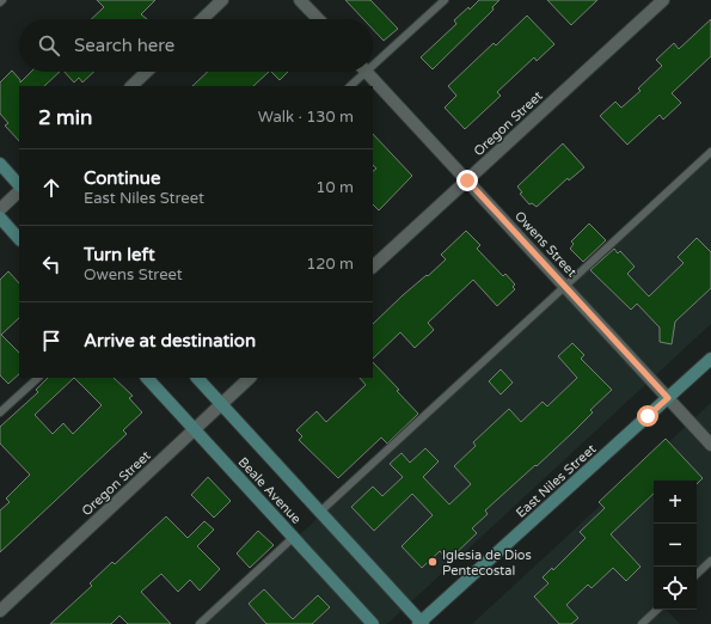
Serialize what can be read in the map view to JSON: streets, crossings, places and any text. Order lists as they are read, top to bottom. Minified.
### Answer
{"streets":{"main road":["East Niles Street","Beale Avenue"],"street":["Oregon Street","Owens Street"]},"crossings":[["Oregon Street","Owens Street"],["Oregon Street","Beale Avenue"],["Owens Street","East Niles Street"],["East Niles Street","Beale Avenue"]],"places":["Iglesia de Dios Pentecostal"],"page":{"search":"Search here","heading":["2 min","Walk · 130 m"],"list":[["Continue","East Niles Street","10 m"],["Turn left","Owens Street","120 m"],"Arrive at destination"],"map_buttons":["+","−"]}}
